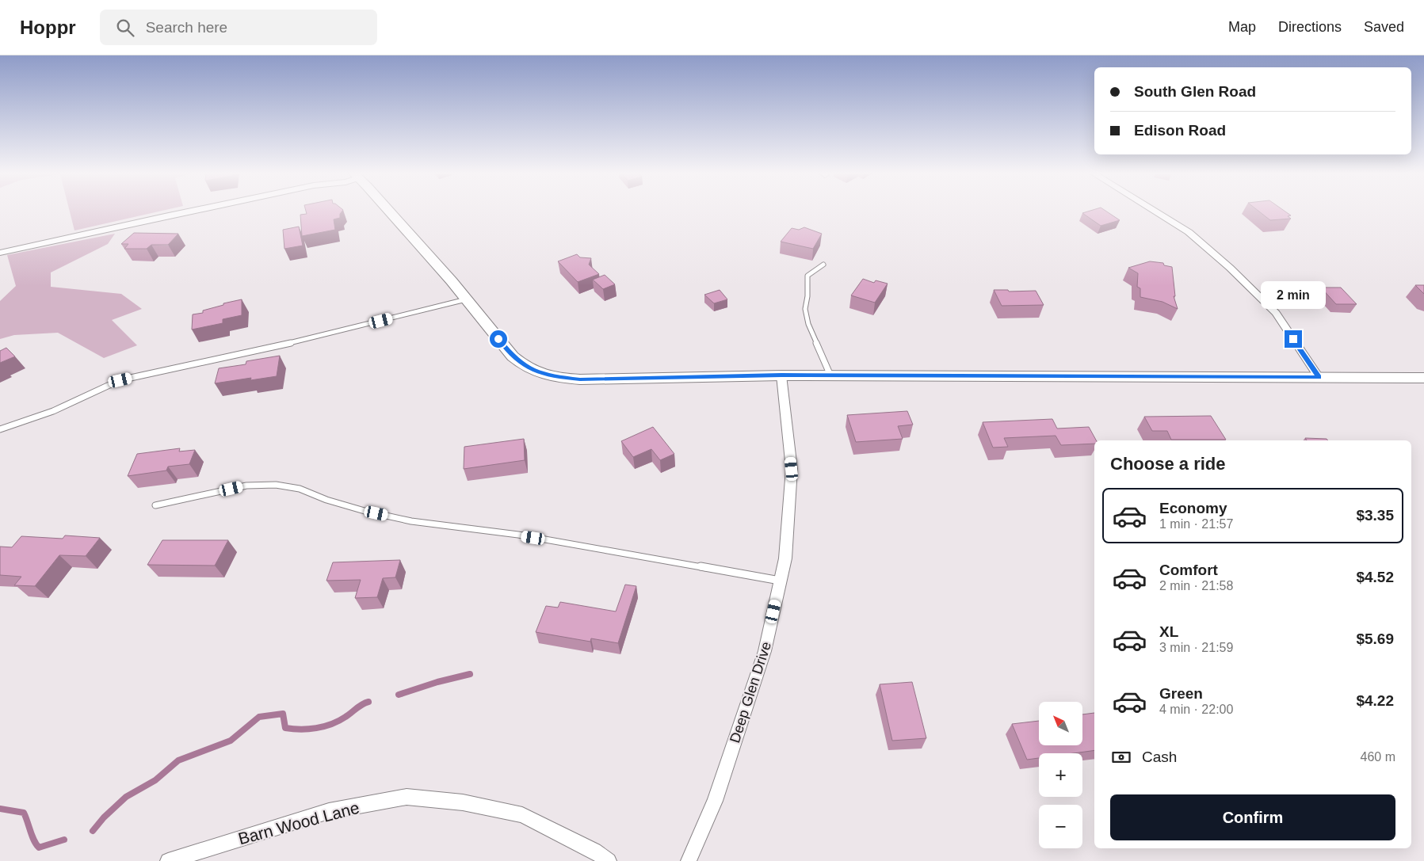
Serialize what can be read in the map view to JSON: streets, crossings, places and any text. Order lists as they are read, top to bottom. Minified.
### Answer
{"streets":{"street":["Deep Glen Drive","Barn Wood Lane"]},"north":"top left","page":{"header":"Hoppr","search":"Search here","nav":["Map","Directions","Saved"],"banner":["South Glen Road","Edison Road"],"bubble":"2 min","heading":"Choose a ride","list":[{"name":"Economy","note":"1 min · 21:57","value":"$3.35"},{"name":"Comfort","note":"2 min · 21:58","value":"$4.52"},{"name":"XL","note":"3 min · 21:59","value":"$5.69"},{"name":"Green","note":"4 min · 22:00","value":"$4.22"}],"map_buttons":["+","−"],"pay":["Cash","460 m"],"buttons":"Confirm"}}
